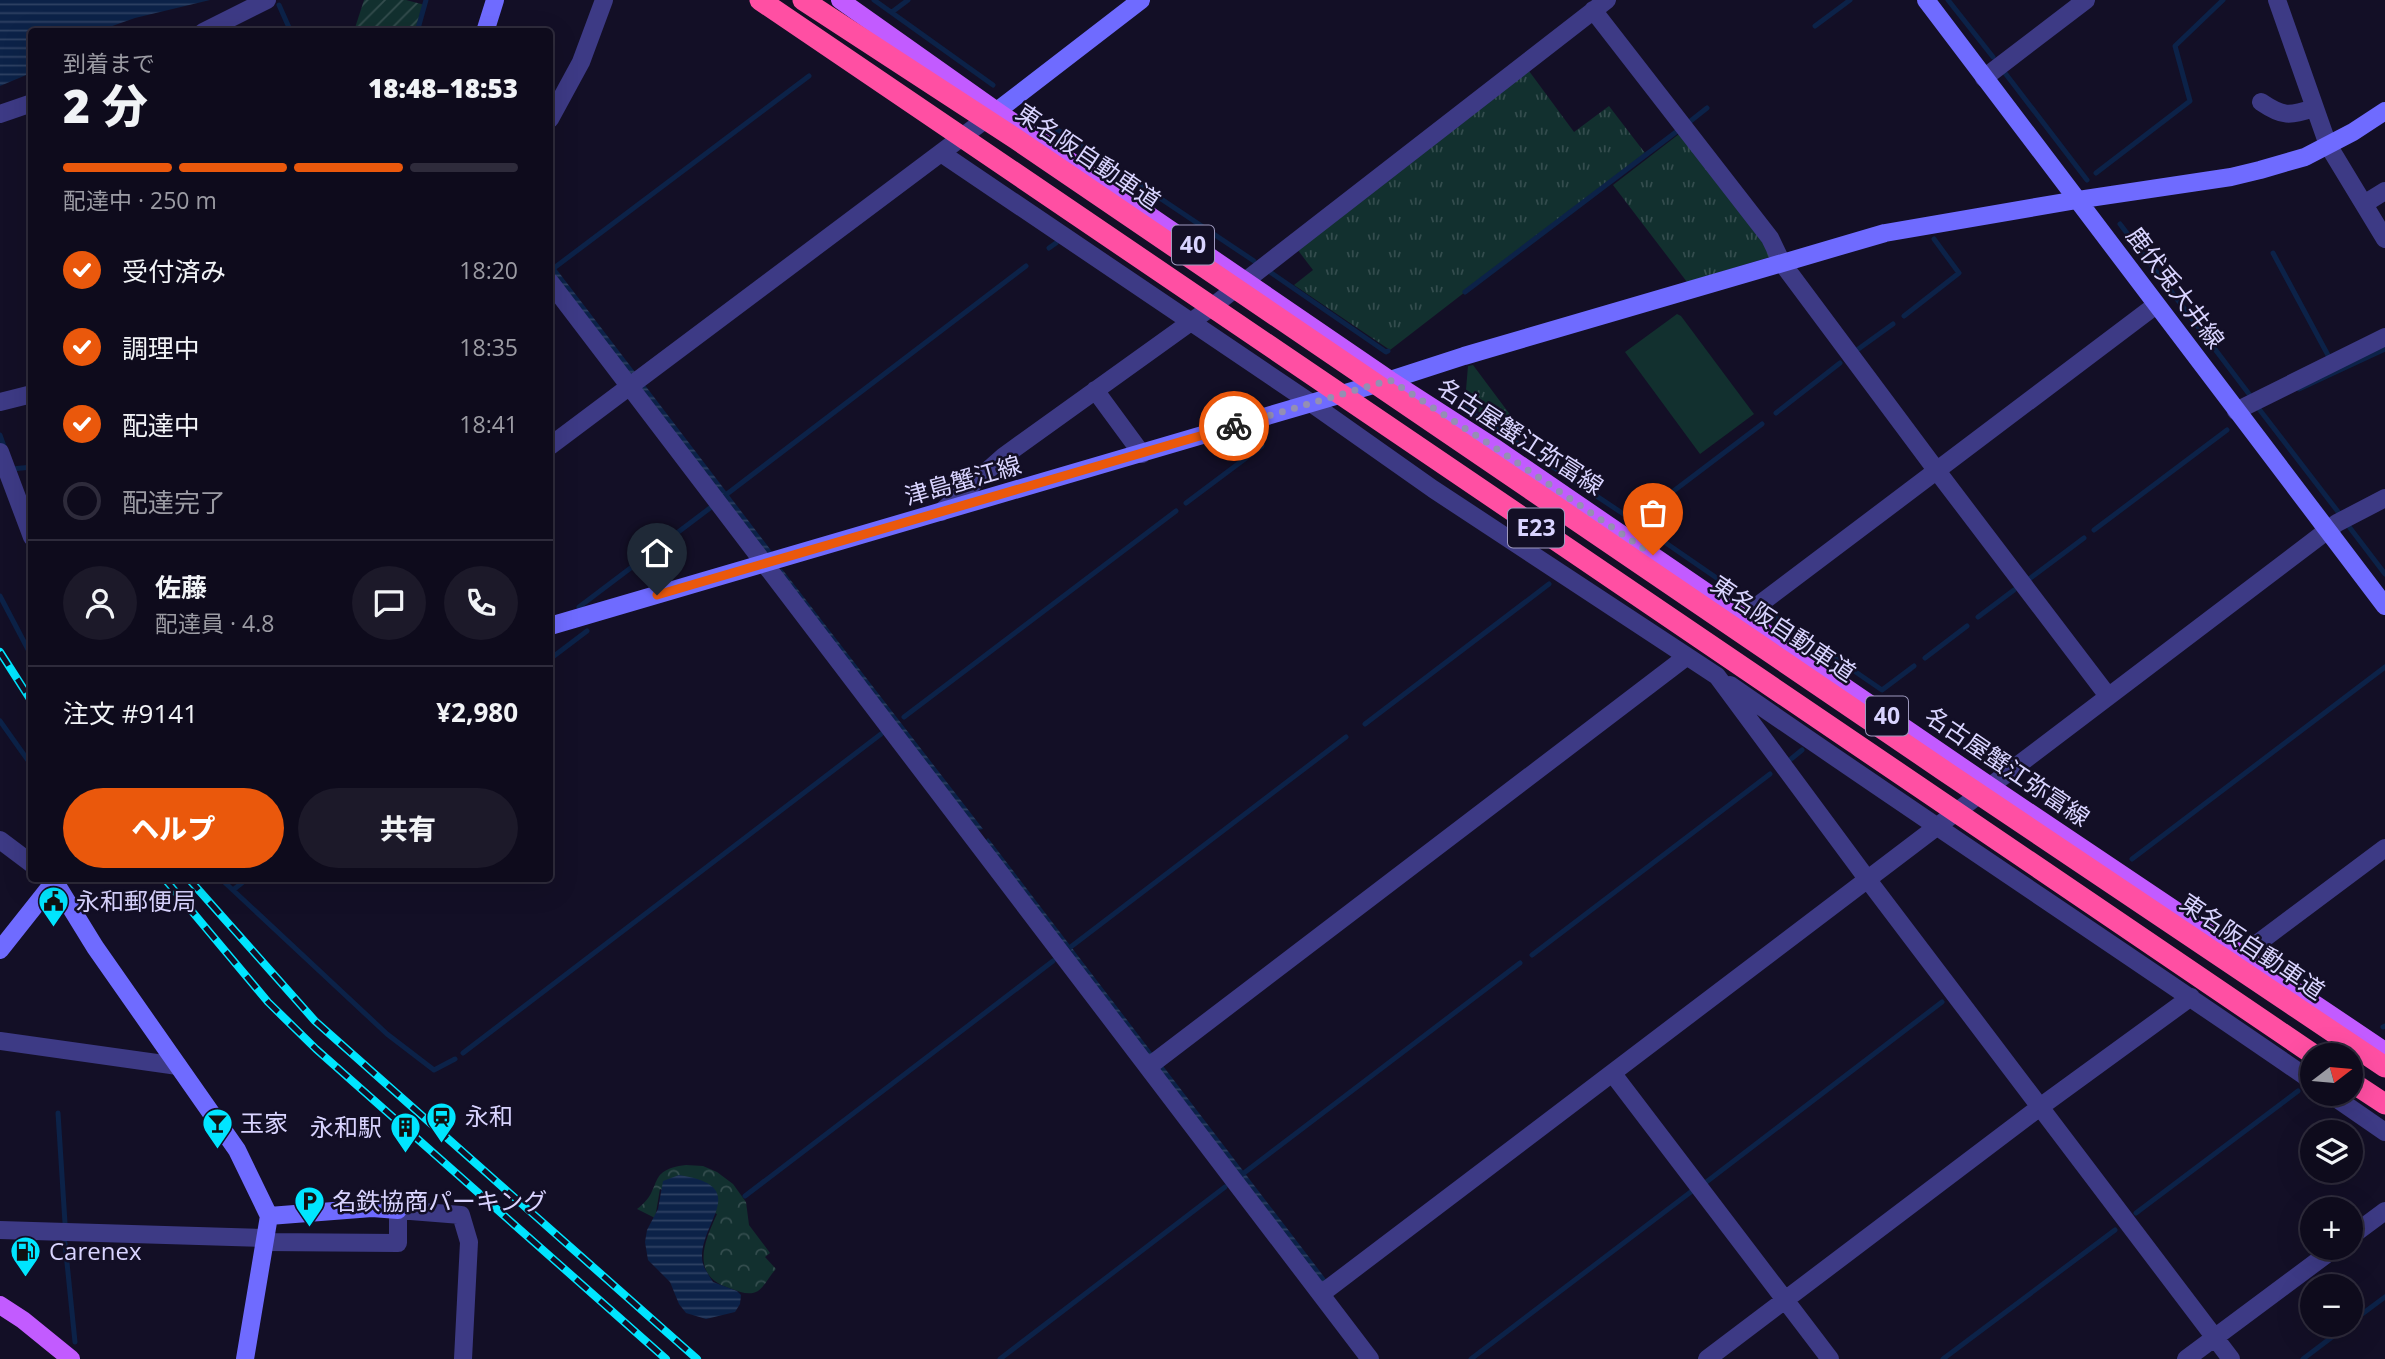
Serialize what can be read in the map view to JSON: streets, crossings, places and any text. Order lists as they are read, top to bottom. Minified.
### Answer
{"streets":{"highway":["東名阪自動車道","E23"],"main road":["40","鹿伏兎大井線","名古屋蟹江弥富線","津島蟹江線"]},"crossings":[["鹿伏兎大井線","津島蟹江線"],["名古屋蟹江弥富線","津島蟹江線"]],"places":{"public building":["永和郵便局"],"station":["永和"],"bar":["玉家"],"building":["永和駅"],"parking":["名鉄協商パーキング"],"fuel station":["Carenex"]},"north":"right","page":{"heading":["2 分","到着まで","18:48–18:53"],"panel":["佐藤","配達員 · 4.8","注文 #9141","¥2,980"],"bar":"配達中 · 250 m","list":[["受付済み","18:20"],["調理中","18:35"],["配達中","18:41"],"配達完了"],"buttons":["ヘルプ","共有"],"map_buttons":["+","−"]}}
